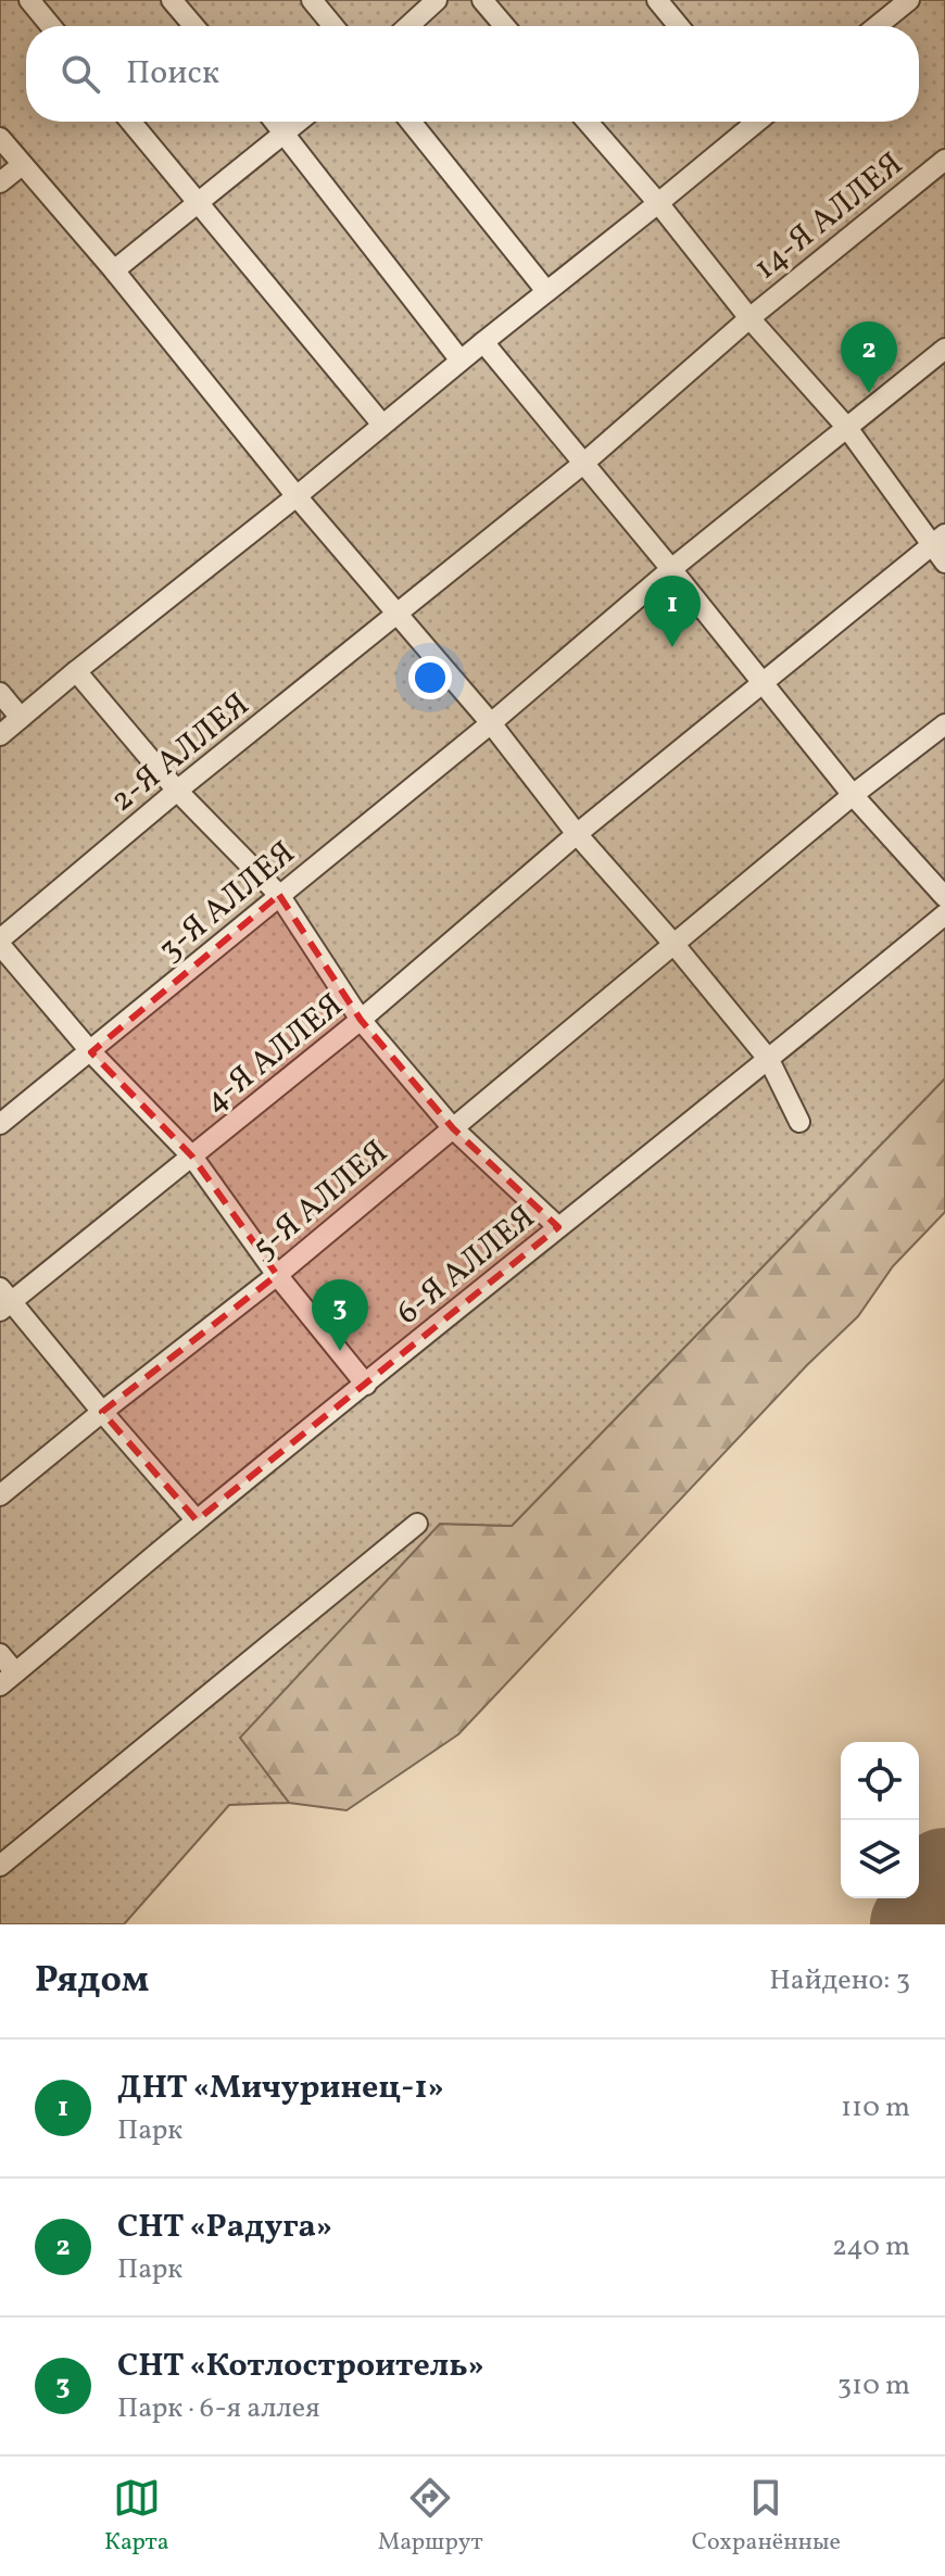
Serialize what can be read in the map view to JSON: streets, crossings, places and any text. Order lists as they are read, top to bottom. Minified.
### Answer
{"streets":{"street":["14-Я АЛЛЕЯ","2-Я АЛЛЕЯ","3-Я АЛЛЕЯ","4-Я АЛЛЕЯ","5-Я АЛЛЕЯ","6-Я АЛЛЕЯ"]},"crossings":[["14-Я АЛЛЕЯ","2-Я АЛЛЕЯ"]],"page":{"search":"Поиск","pins":["2","1","3"],"heading":["Рядом","Найдено: 3"],"list":[{"mark":"1","name":"ДНТ «Мичуринец-1»","note":"Парк","value":"110 m"},{"mark":"2","name":"СНТ «Радуга»","note":"Парк","value":"240 m"},{"mark":"3","name":"СНТ «Котлостроитель»","note":"Парк · 6-я аллея","value":"310 m"}],"nav":["Карта","Маршрут","Сохранённые"]}}
